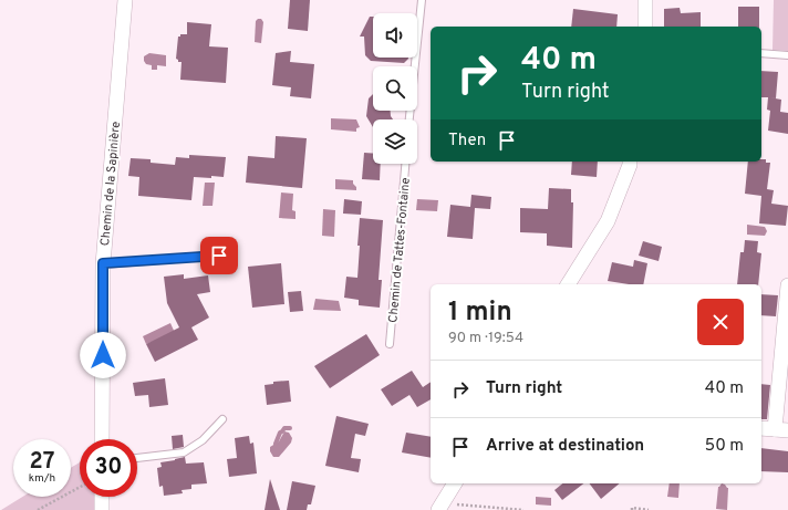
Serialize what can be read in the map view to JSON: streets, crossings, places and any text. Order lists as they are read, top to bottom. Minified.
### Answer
{"streets":{"street":["Chemin de la Sapinière"],"lane":["Chemin de Tattes-Fontaine"]},"page":{"turn":["40 m","Turn right"],"then":"Then","heading":["1 min","90 m · 19:54"],"list":[{"name":"Turn right","value":"40 m"},{"name":"Arrive at destination","value":"50 m"}],"speed":"27 km/h","limit":"30"}}
